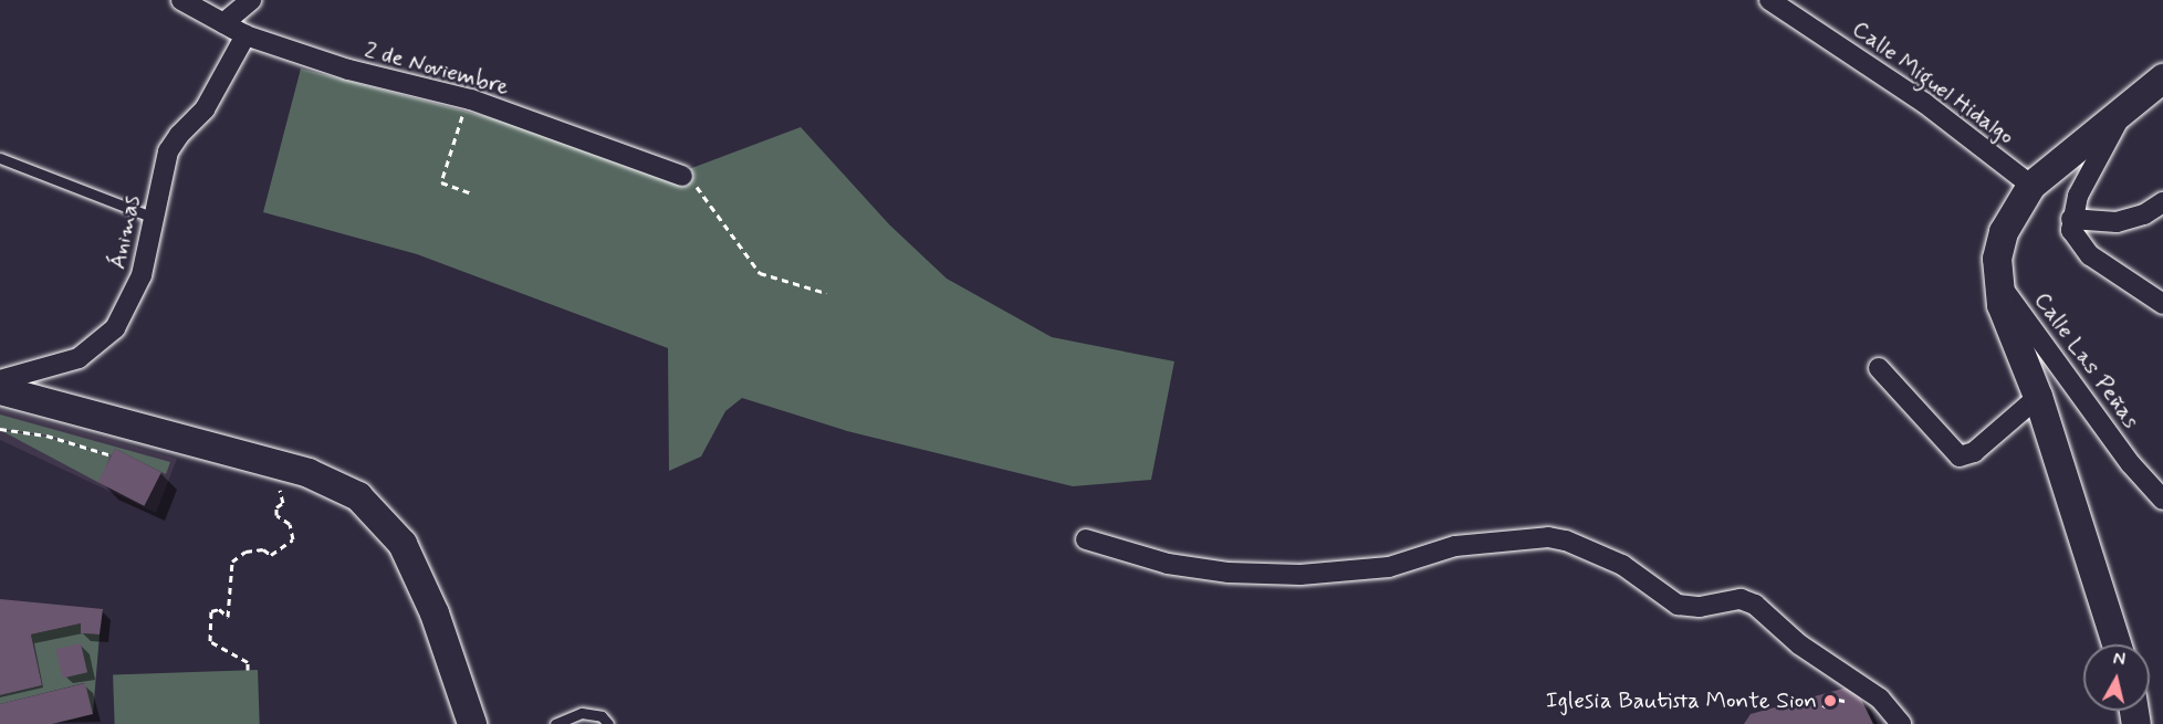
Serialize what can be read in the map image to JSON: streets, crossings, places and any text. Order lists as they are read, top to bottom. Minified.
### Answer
{"streets":{"street":["2 de Noviembre","Calle Miguel Hidalgo","Ánimas","Calle Las Peñas"]},"crossings":[["2 de Noviembre","Ánimas"]],"places":["Iglesia Bautista Monte Sion"],"north":"top"}
